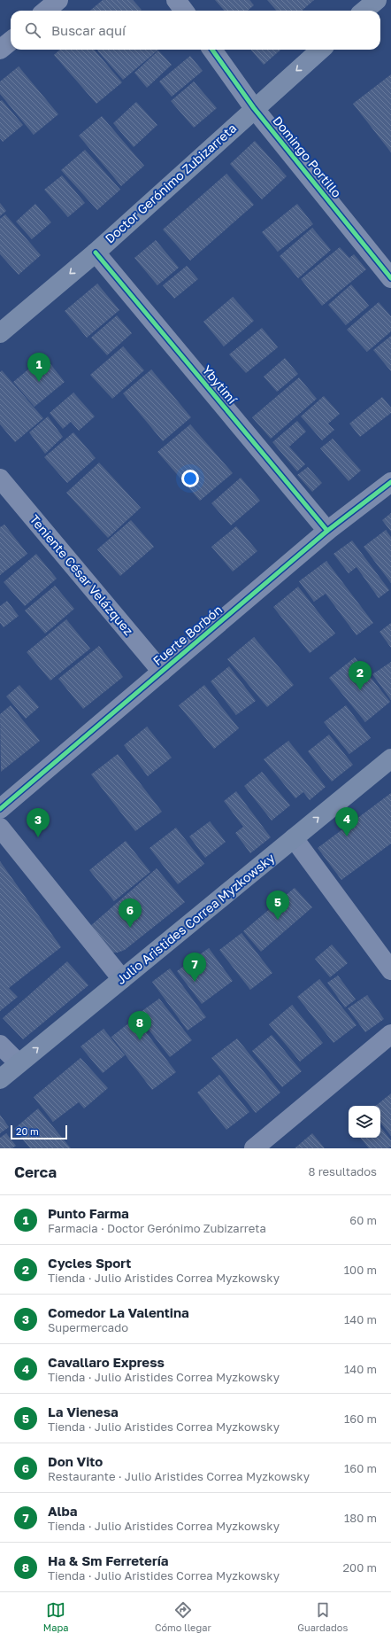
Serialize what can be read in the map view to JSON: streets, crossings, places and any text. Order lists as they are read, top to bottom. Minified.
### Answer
{"streets":{"main road":["Doctor Gerónimo Zubizarreta","Julio Aristides Correa Myzkowsky"],"street":["Domingo Portillo","Ybytimí","Teniente César Velázquez","Fuerte Borbón"]},"crossings":[["Domingo Portillo","Doctor Gerónimo Zubizarreta"],["Doctor Gerónimo Zubizarreta","Ybytimí"],["Ybytimí","Fuerte Borbón"],["Teniente César Velázquez","Fuerte Borbón"]],"one_way":["Doctor Gerónimo Zubizarreta","Julio Aristides Correa Myzkowsky"],"scale_bar":"20 m","page":{"search":"Buscar aquí","pins":["1","2","4","3","5","6","7","8"],"scale":"20 m","heading":["Cerca","8 resultados"],"list":[{"mark":"1","name":"Punto Farma","note":"Farmacia · Doctor Gerónimo Zubizarreta","value":"60 m"},{"mark":"2","name":"Cycles Sport","note":"Tienda · Julio Aristides Correa Myzkowsky","value":"100 m"},{"mark":"3","name":"Comedor La Valentina","note":"Supermercado","value":"140 m"},{"mark":"4","name":"Cavallaro Express","note":"Tienda · Julio Aristides Correa Myzkowsky","value":"140 m"},{"mark":"5","name":"La Vienesa","note":"Tienda · Julio Aristides Correa Myzkowsky","value":"160 m"},{"mark":"6","name":"Don Vito","note":"Restaurante · Julio Aristides Correa Myzkowsky","value":"160 m"},{"mark":"7","name":"Alba","note":"Tienda · Julio Aristides Correa Myzkowsky","value":"180 m"},{"mark":"8","name":"Ha & Sm Ferretería","note":"Tienda · Julio Aristides Correa Myzkowsky","value":"200 m"}],"nav":["Mapa","Cómo llegar","Guardados"]}}
